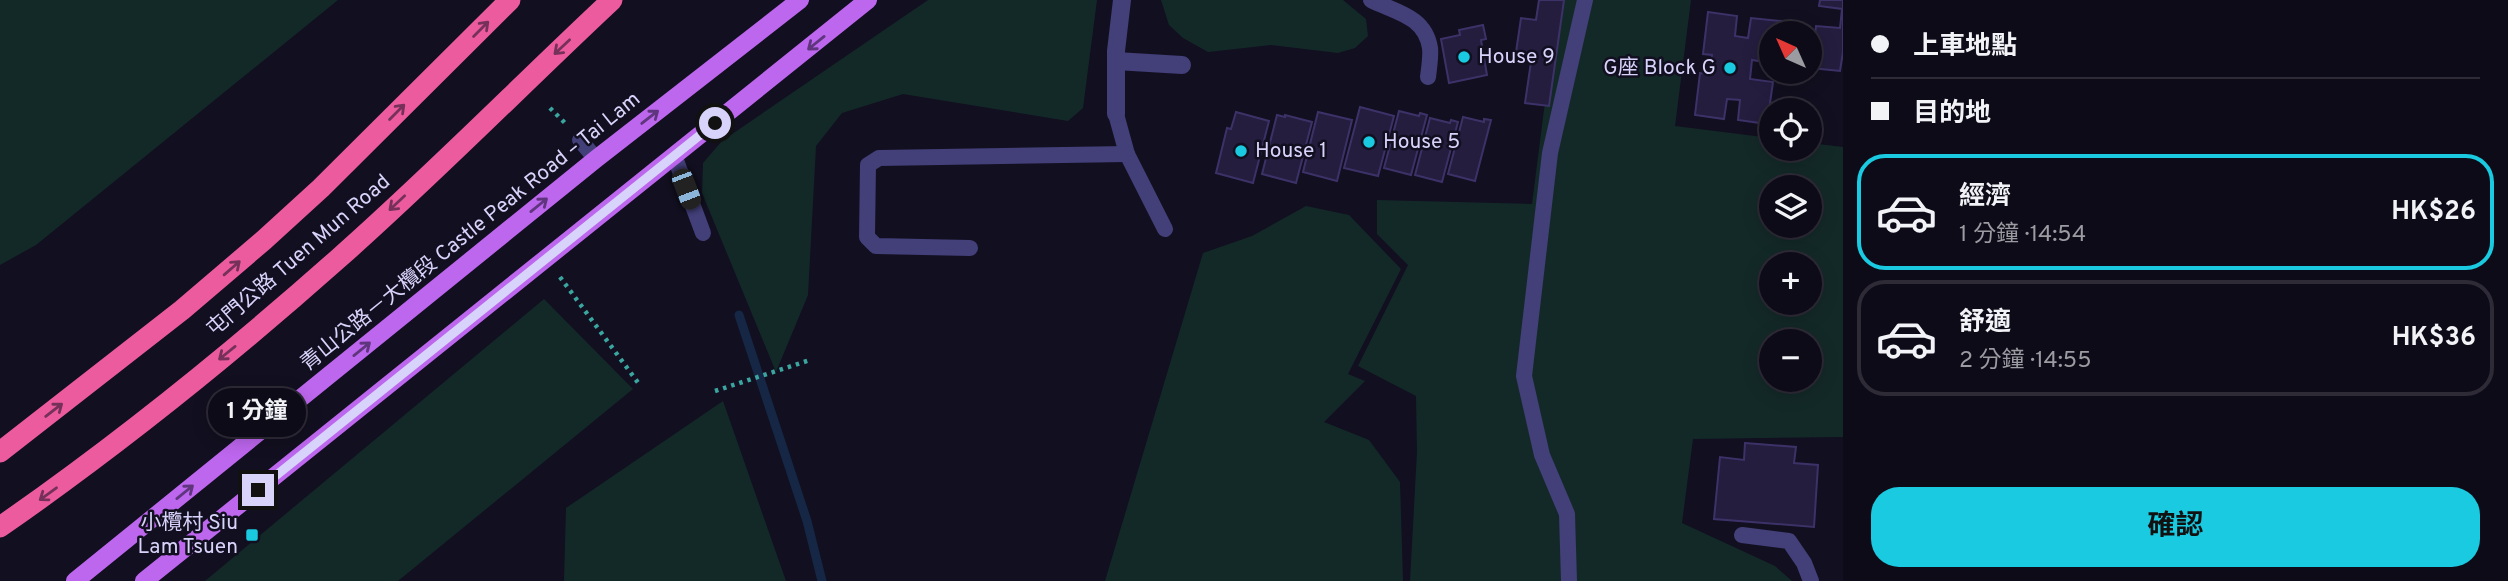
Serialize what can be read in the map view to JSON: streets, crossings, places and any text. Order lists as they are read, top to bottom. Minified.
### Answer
{"streets":{"highway":["屯門公路 Tuen Mun Road"],"main road":["青山公路－大欖段 Castle Peak Road – Tai Lam"]},"places":{"other":["House 9","G座 Block G","House 5","House 1"],"transit":["小欖村 Siu Lam Tsuen"]},"north":"top left","page":{"banner":["上車地點","目的地"],"map_buttons":["+","−"],"list":[{"name":"經濟","note":"1 分鐘 · 14:54","value":"HK$26"},{"name":"舒適","note":"2 分鐘 · 14:55","value":"HK$36"}],"bubble":"1 分鐘","buttons":"確認"}}
